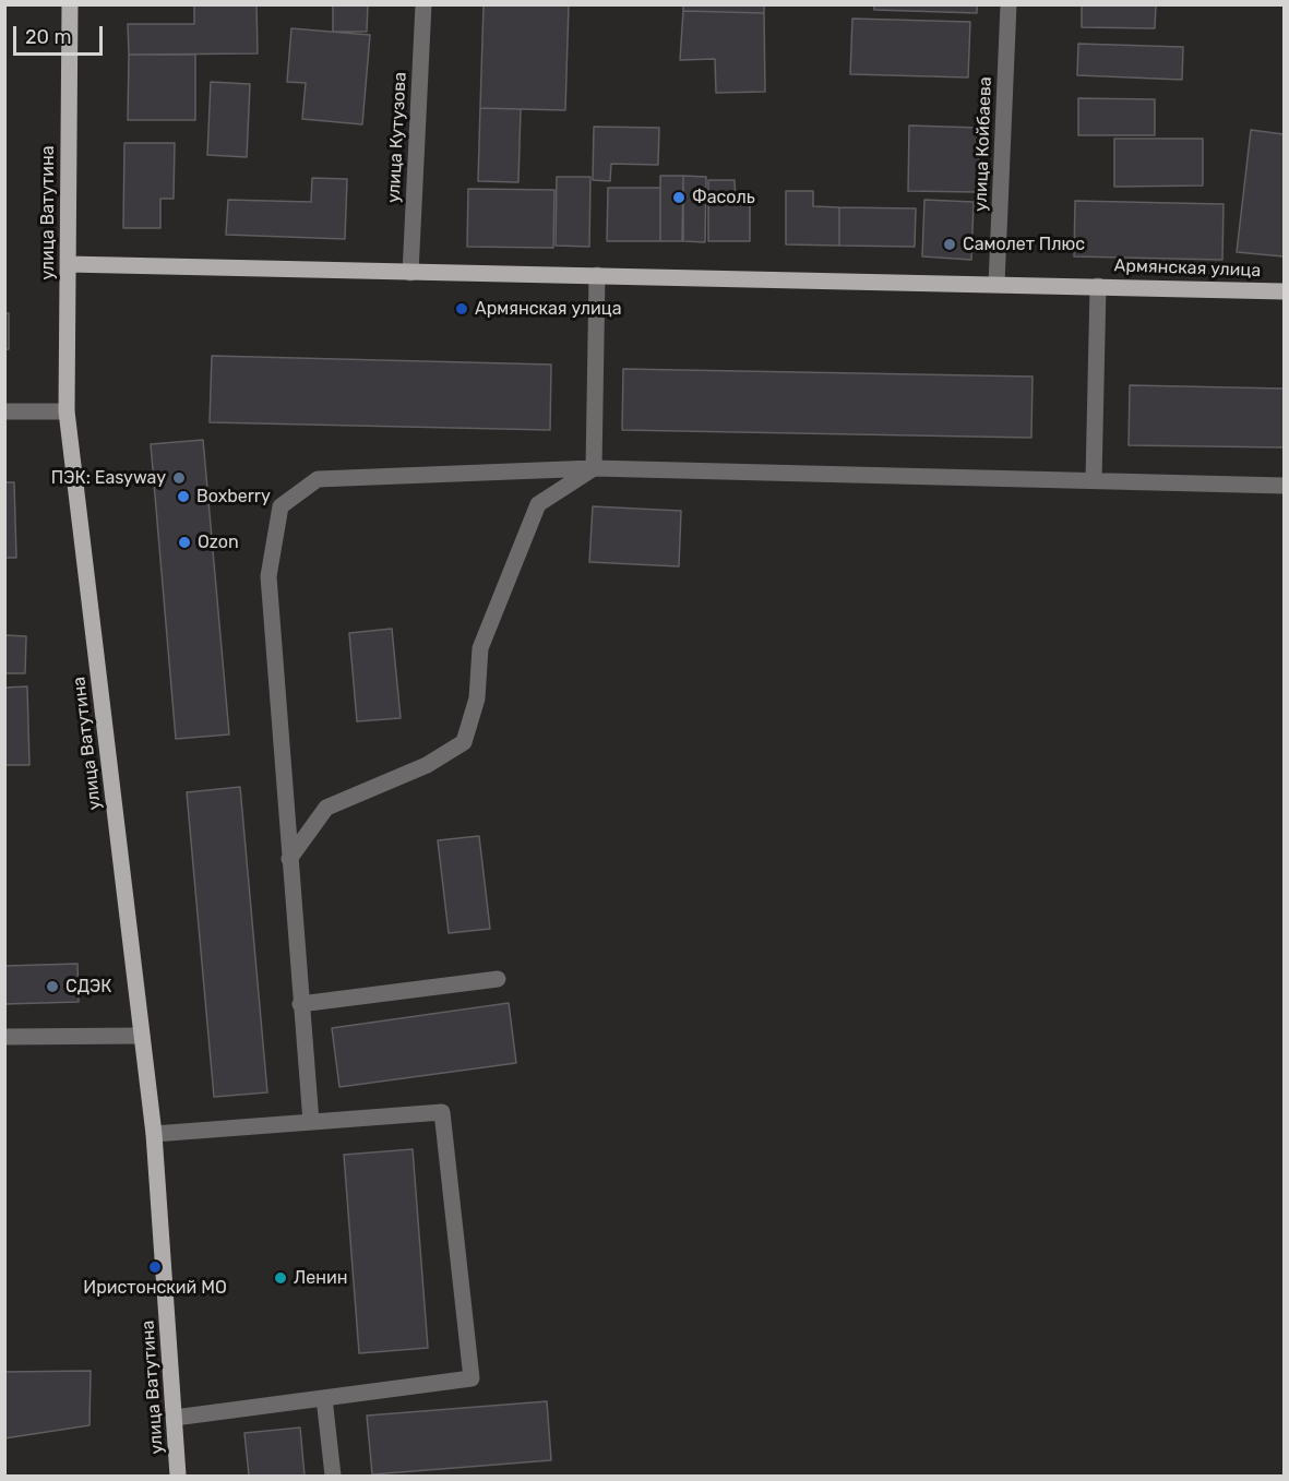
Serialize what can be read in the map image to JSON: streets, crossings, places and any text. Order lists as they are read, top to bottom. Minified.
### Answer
{"streets":{"main road":["улица Ватутина","Армянская улица"],"street":["улица Кутузова","улица Койбаева"]},"crossings":[["улица Кутузова","Армянская улица"],["улица Койбаева","Армянская улица"],["улица Ватутина","Армянская улица"]],"places":["Фасоль","Самолет Плюс","Армянская улица","ПЭК: Easyway","Boxberry","Ozon","СДЭК","Иристонский МО","Ленин"],"scale_bar":"20 m"}
